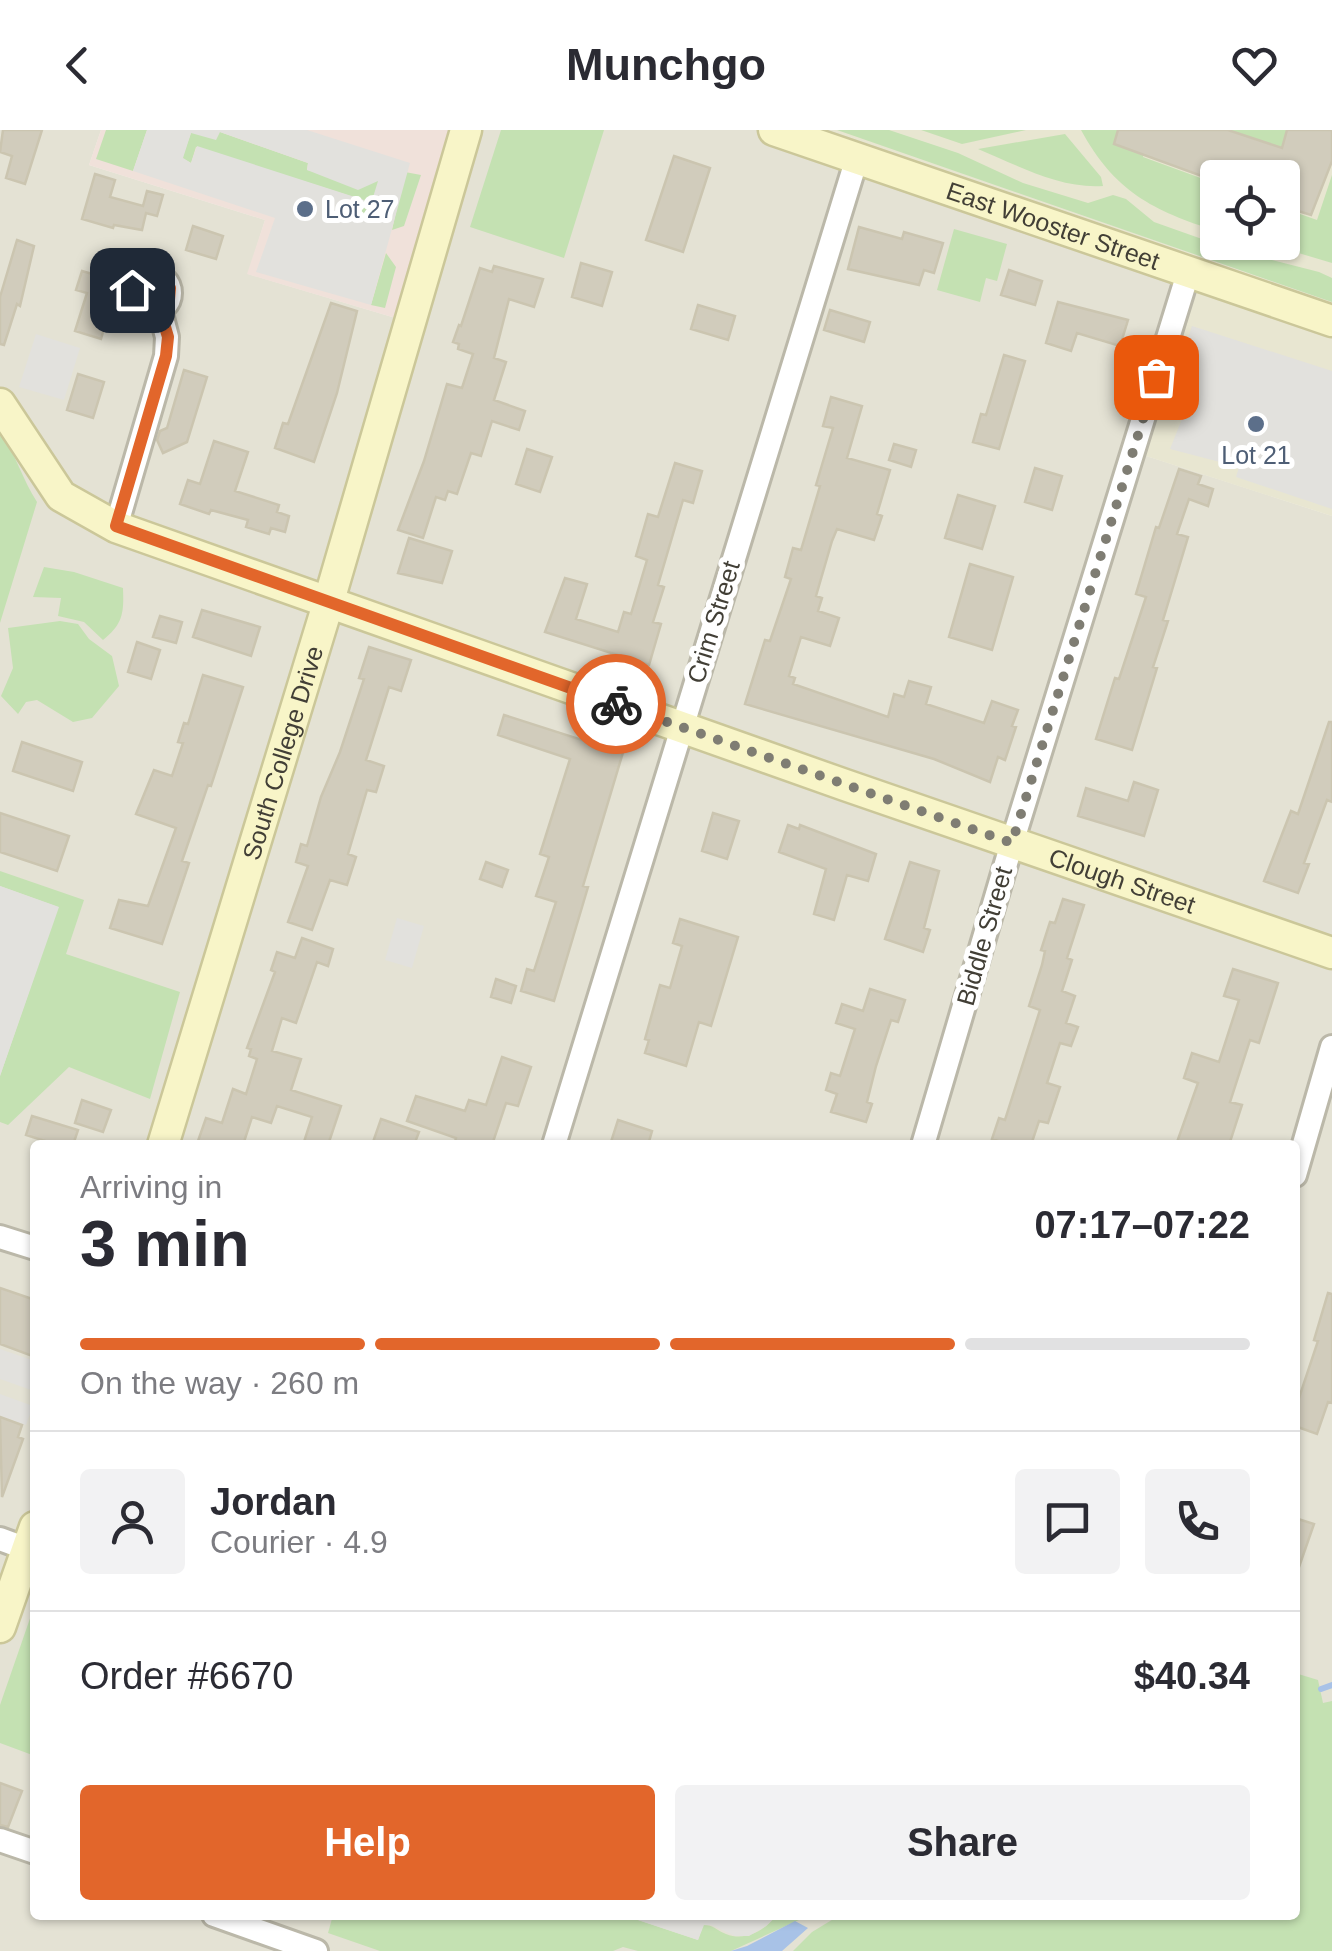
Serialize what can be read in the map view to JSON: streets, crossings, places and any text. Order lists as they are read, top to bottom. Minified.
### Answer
{"streets":{"street":["East Wooster Street","Crim Street","South College Drive","Clough Street","Biddle Street"]},"crossings":[["East Wooster Street","Crim Street"],["East Wooster Street","Biddle Street"],["Crim Street","Clough Street"],["South College Drive","Clough Street"],["Clough Street","Biddle Street"]],"places":["Lot 27","Lot 21"],"page":{"header":"Munchgo","heading":["3 min","Arriving in","07:17–07:22"],"panel":["Jordan","Courier · 4.9","Order #6670","$40.34"],"bar":"On the way · 260 m","buttons":["Help","Share"]}}
